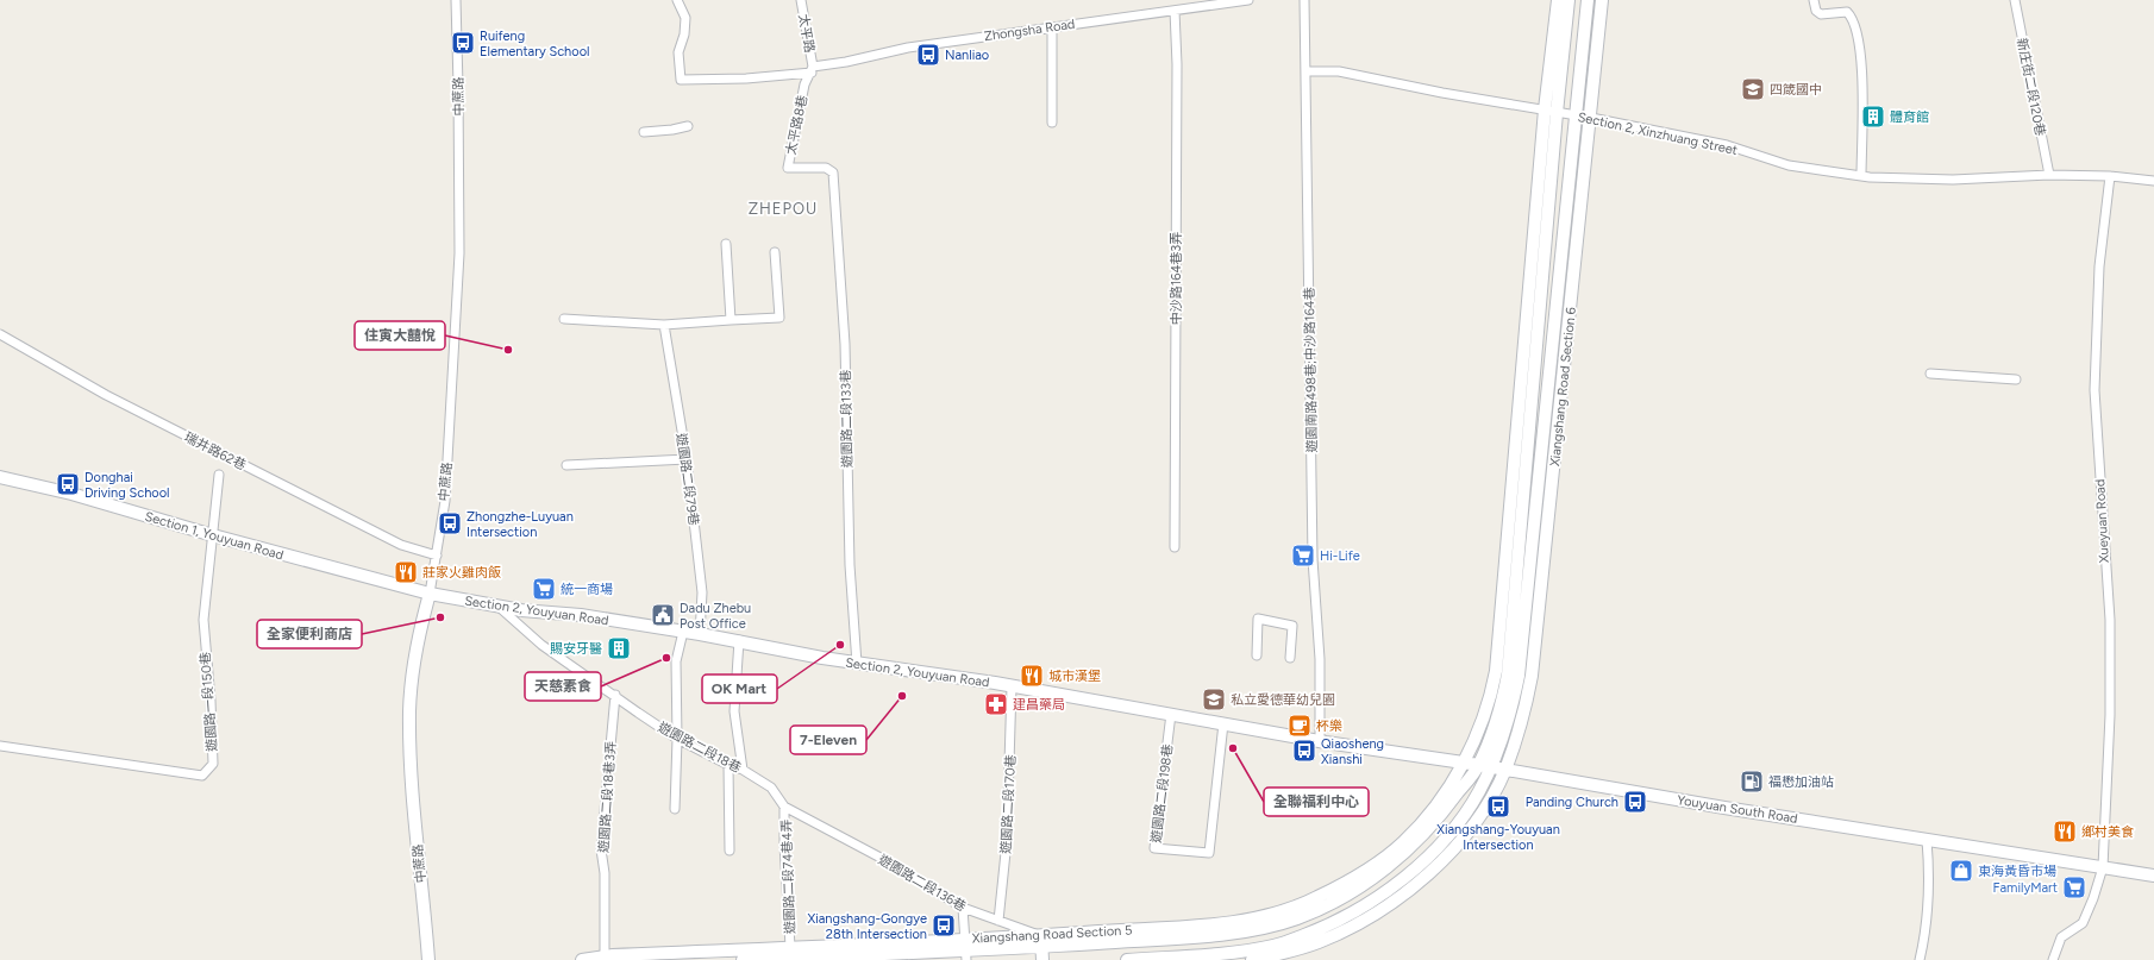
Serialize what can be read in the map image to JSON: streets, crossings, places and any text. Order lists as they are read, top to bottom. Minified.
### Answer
{"streets":{"main road":["中蔗路","Xiangshang Road Section 6","Section 1, Youyuan Road","Section 2, Youyuan Road","Youyuan South Road","Xiangshang Road Section 5"],"street":["Zhongsha Road","太平路","新庄街二段120巷","太平路8巷","Section 2, Xinzhuang Street","中沙路164巷3弄","遊園南路498巷;中沙路164巷","遊園路二段133巷","瑞井路62巷","遊園路二段79巷","Xueyuan Road","遊園路一段150巷","遊園路二段18巷","遊園路二段198巷","遊園路二段18巷3弄","遊園路二段170巷","遊園路二段74巷4弄","遊園路二段136巷"]},"crossings":[["Zhongsha Road","太平路"],["Zhongsha Road","太平路8巷"],["Zhongsha Road","中沙路164巷3弄"],["太平路","太平路8巷"],["新庄街二段120巷","Section 2, Xinzhuang Street"],["中蔗路","瑞井路62巷"],["中蔗路","Section 1, Youyuan Road"],["中蔗路","Section 2, Youyuan Road"],["太平路8巷","遊園路二段133巷"],["Section 2, Xinzhuang Street","遊園南路498巷;中沙路164巷"],["Section 2, Xinzhuang Street","Xiangshang Road Section 6"],["Section 2, Xinzhuang Street","Xueyuan Road"],["遊園南路498巷;中沙路164巷","Section 2, Youyuan Road"],["遊園南路498巷;中沙路164巷","Youyuan South Road"],["Xiangshang Road Section 6","Youyuan South Road"],["Xiangshang Road Section 6","Xiangshang Road Section 5"],["遊園路二段133巷","Section 2, Youyuan Road"],["遊園路二段79巷","Section 2, Youyuan Road"],["Xueyuan Road","Youyuan South Road"],["Section 1, Youyuan Road","Section 2, Youyuan Road"],["Section 1, Youyuan Road","遊園路一段150巷"],["Section 2, Youyuan Road","遊園路二段18巷"],["Section 2, Youyuan Road","遊園路二段198巷"],["Section 2, Youyuan Road","遊園路二段170巷"],["Section 2, Youyuan Road","Youyuan South Road"],["遊園路二段18巷","遊園路二段18巷3弄"],["遊園路二段18巷","遊園路二段74巷4弄"],["遊園路二段18巷","遊園路二段136巷"],["遊園路二段18巷3弄","Xiangshang Road Section 5"],["遊園路二段170巷","遊園路二段136巷"],["Youyuan South Road","Xiangshang Road Section 5"],["遊園路二段74巷4弄","Xiangshang Road Section 5"],["遊園路二段136巷","Xiangshang Road Section 5"]],"districts":["ZHEPOU"],"places":{"bus stop":["Ruifeng Elementary School","Nanliao","Donghai Driving School","Zhongzhe-Luyuan Intersection","Qiaosheng Xianshi","Panding Church","Xiangshang-Youyuan Intersection","Xiangshang-Gongye 28th Intersection"],"school or university":["四箴國中","私立愛德華幼兒園"],"building":["體育館","賜安牙醫"],"other":["住寅大囍悅","全家便利商店","OK Mart","天慈素食","7-Eleven","全聯福利中心"],"supermarket":["Hi-Life","統一商場","FamilyMart"],"restaurant":["莊家火雞肉飯","城市漢堡","鄉村美食"],"public building":["Dadu Zhebu Post Office"],"pharmacy":["建昌藥局"],"cafe":["杯樂"],"fuel station":["福懋加油站"],"shop":["東海黃昏市場"]}}
